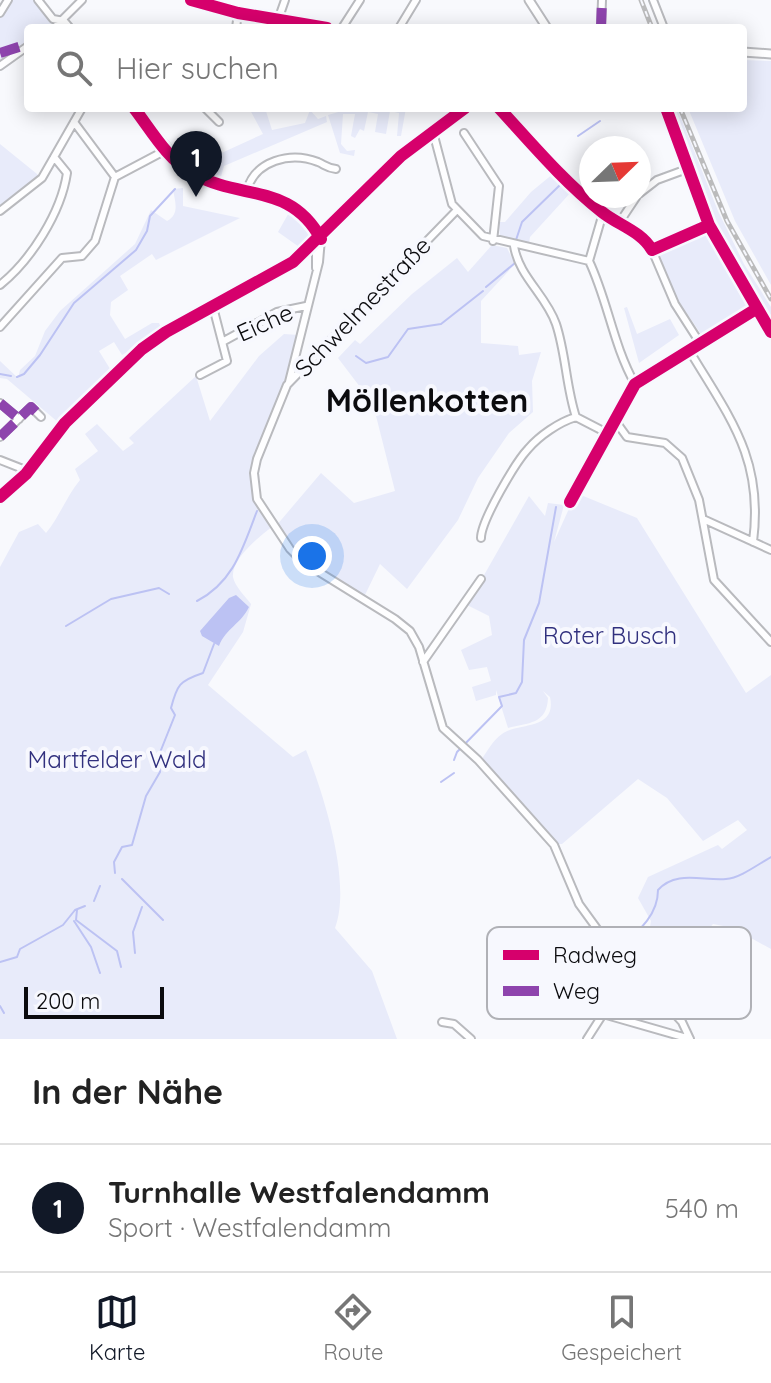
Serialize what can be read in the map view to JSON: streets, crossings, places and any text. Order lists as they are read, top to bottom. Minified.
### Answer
{"streets":{"street":["Schwelmestraße","Eiche"]},"districts":["Möllenkotten"],"parks":["Roter Busch","Martfelder Wald"],"legend":["Radweg","Weg"],"scale_bar":"200 m","north":"top right","page":{"search":"Hier suchen","pins":"1","scale":"200 m","heading":"In der Nähe","list":[{"mark":"1","name":"Turnhalle Westfalendamm","note":"Sport · Westfalendamm","value":"540 m"}],"nav":["Karte","Route","Gespeichert"]}}
